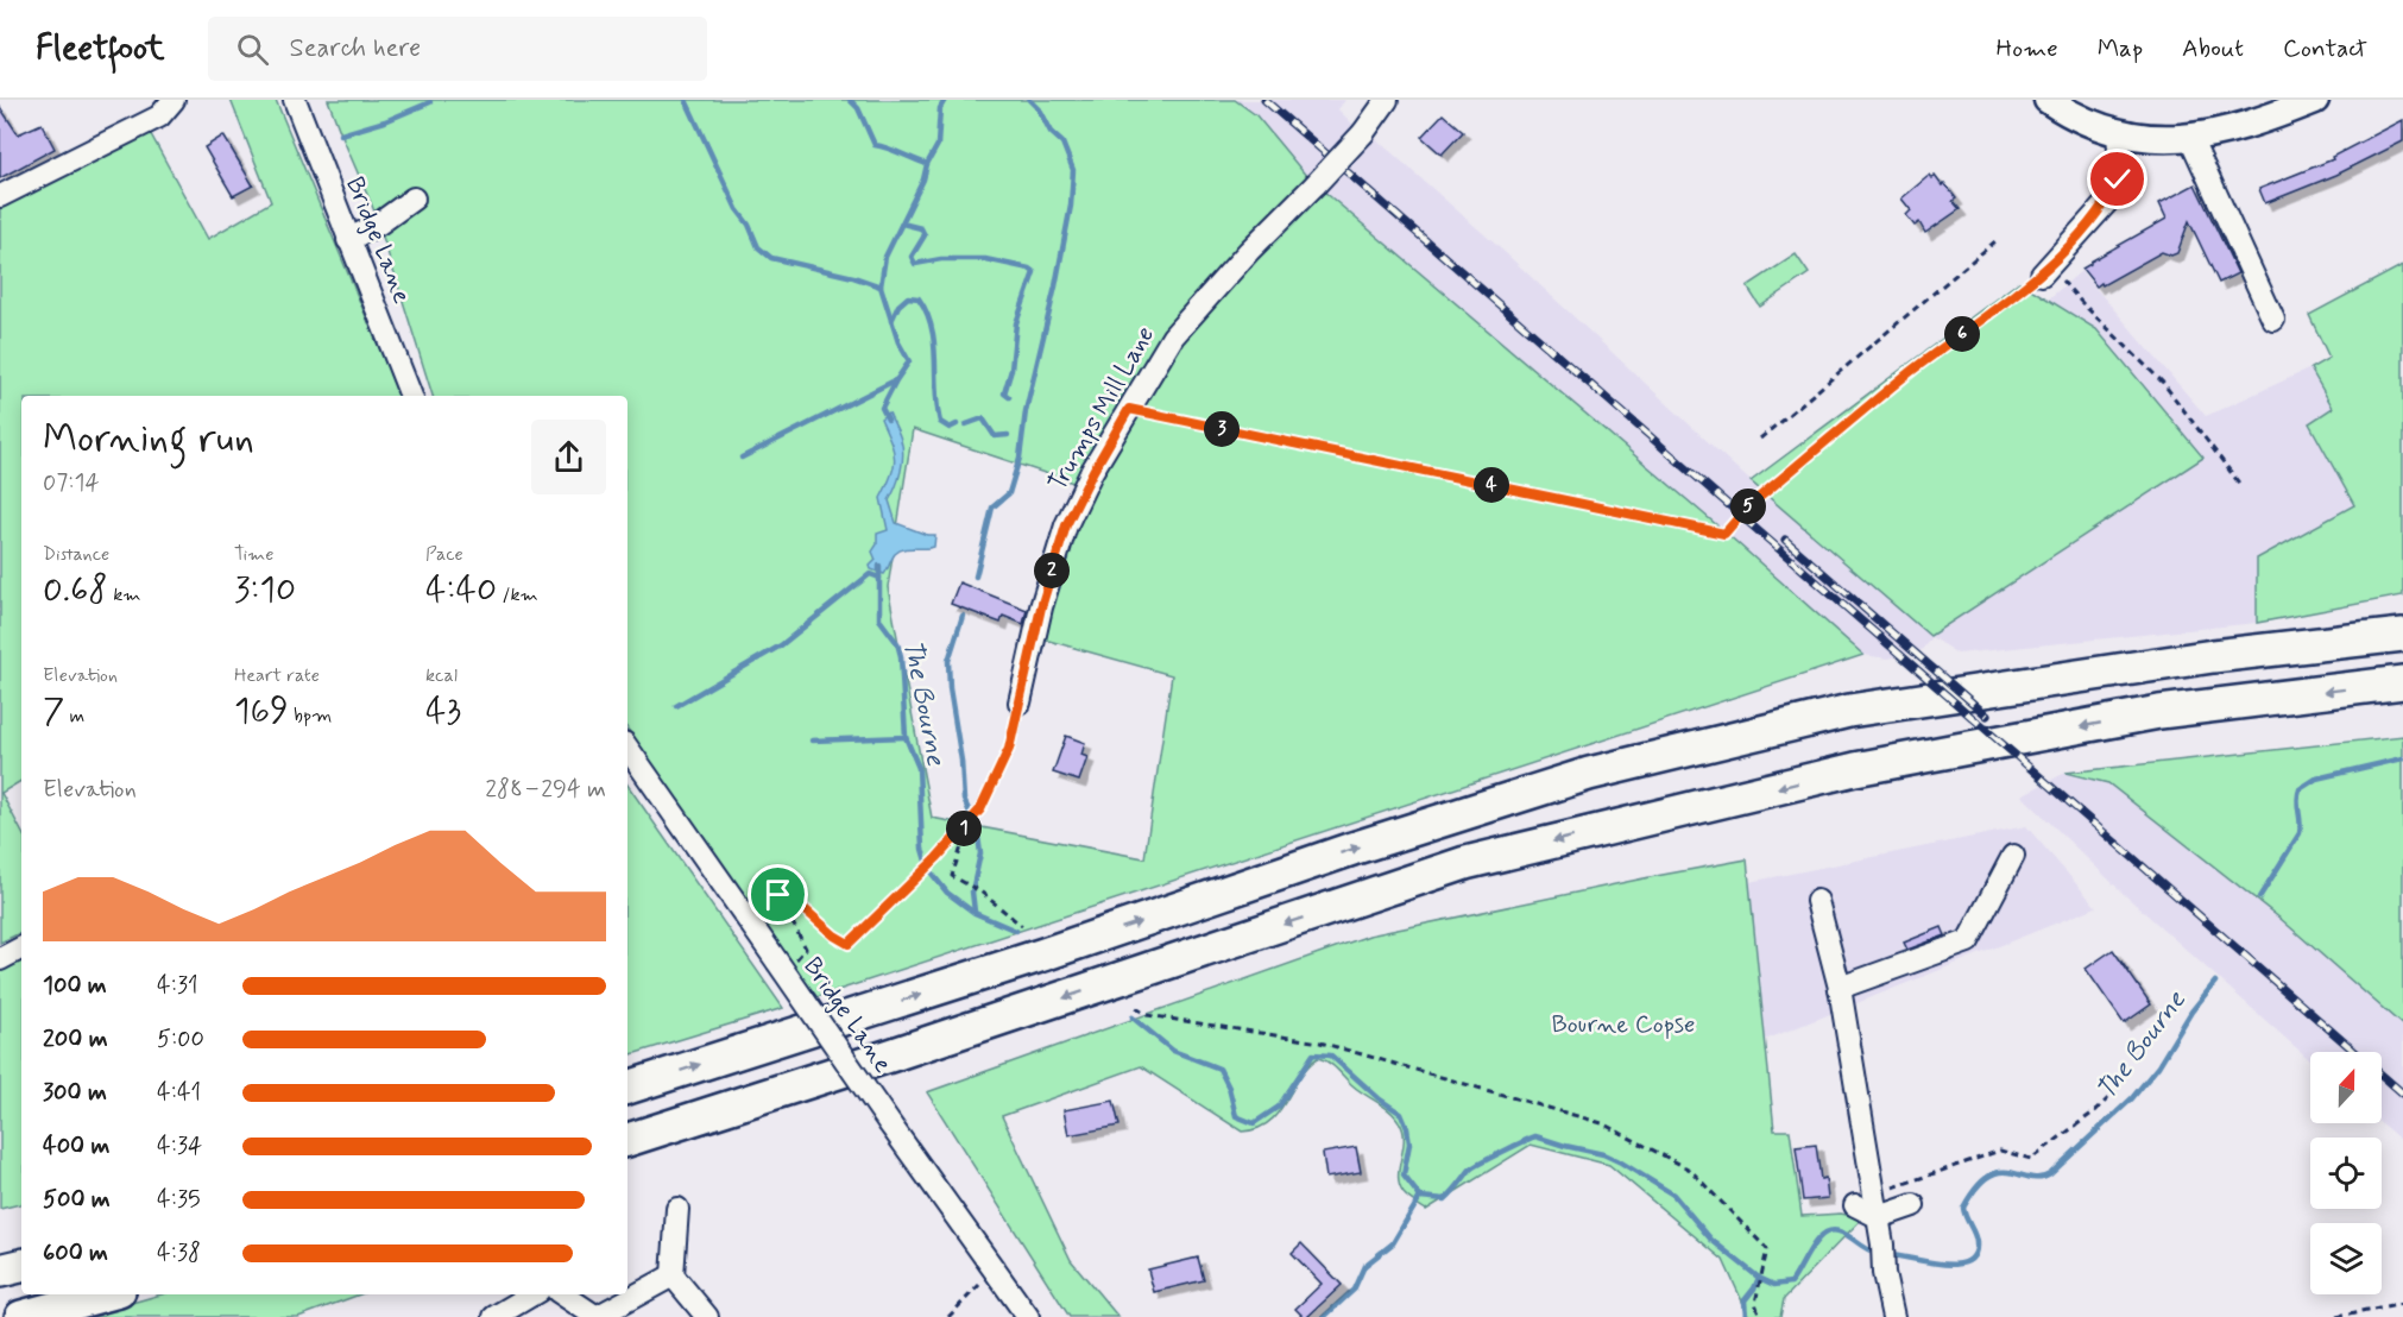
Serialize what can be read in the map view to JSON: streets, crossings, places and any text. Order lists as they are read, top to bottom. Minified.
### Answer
{"streets":{"street":["Bridge Lane","Trumps Mill Lane"]},"water":["The Bourne"],"parks":["Bourne Copse"],"north":"top","page":{"header":"Fleetfoot","search":"Search here","nav":["Home","Map","About","Contact"],"pins":["6","3","4","5","2","1"],"heading":["Morning run","07:14"],"stats":[["Distance","0.68 km"],["Time","3:10"],["Pace","4:40 /km"],["Elevation","7 m"],["Heart rate","169 bpm"],["kcal","43"]],"chart":["Elevation","288–294 m"],"list":[{"name":"100 m","note":"4:31"},{"name":"200 m","note":"5:00"},{"name":"300 m","note":"4:41"},{"name":"400 m","note":"4:34"},{"name":"500 m","note":"4:35"},{"name":"600 m","note":"4:38"}]}}
